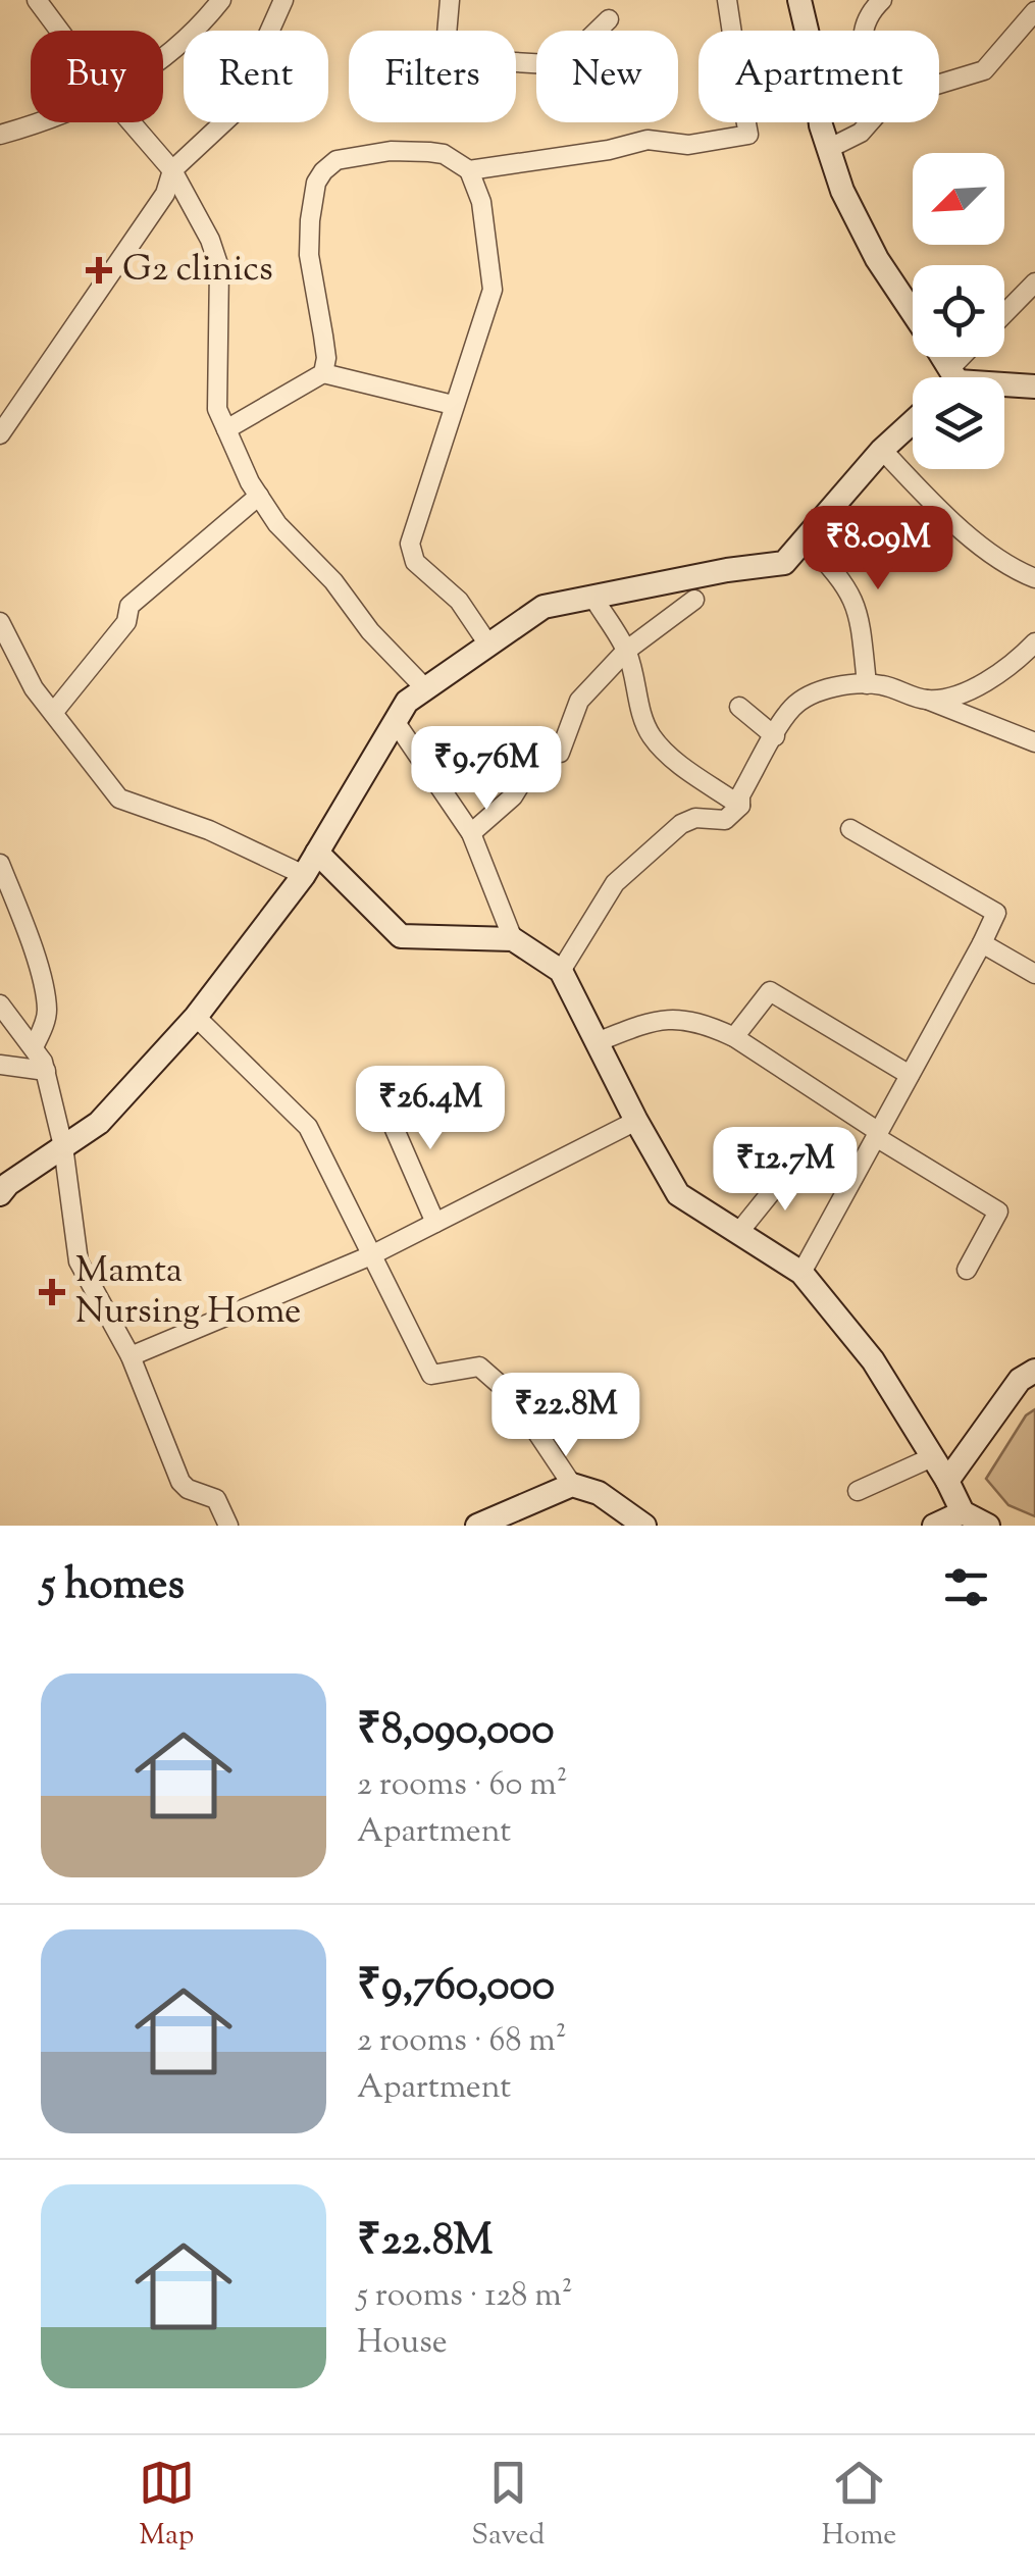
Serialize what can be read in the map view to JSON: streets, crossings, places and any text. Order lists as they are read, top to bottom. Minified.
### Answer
{"places":{"health":["G2 clinics","Mamta Nursing Home"]},"north":"bottom left","page":{"chip":["Buy","Rent","Filters","New","Apartment"],"price":["₹8.09M","₹9.76M","₹26.4M","₹12.7M","₹22.8M"],"heading":"5 homes","list":[{"name":"₹8,090,000","note":"2 rooms · 60 m² · Apartment"},{"name":"₹9,760,000","note":"2 rooms · 68 m² · Apartment"},{"name":"₹22.8M","note":"5 rooms · 128 m² · House"}],"tabs":["Map","Saved","Home"]}}
